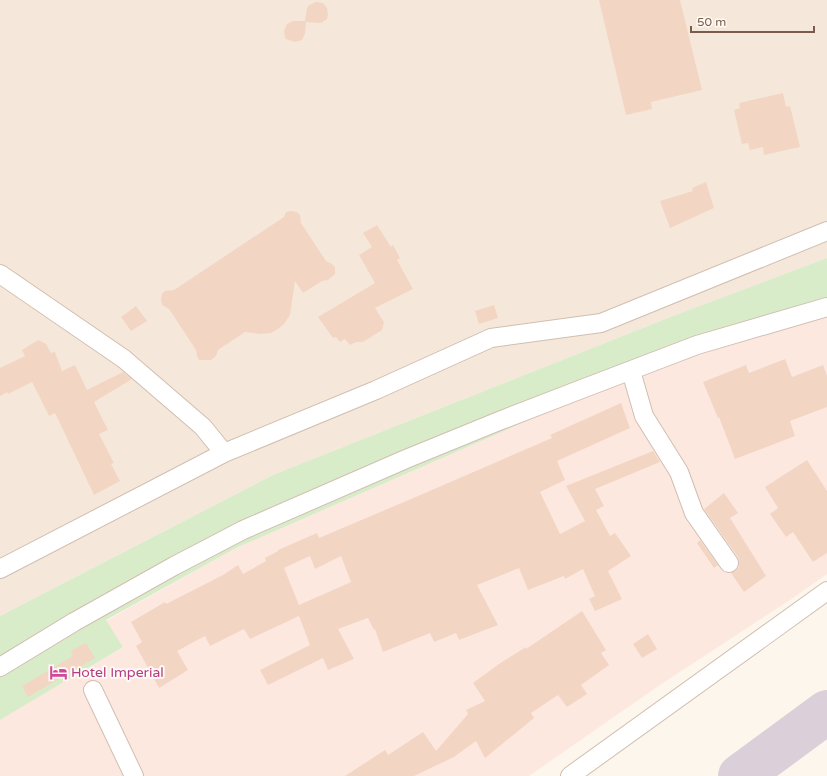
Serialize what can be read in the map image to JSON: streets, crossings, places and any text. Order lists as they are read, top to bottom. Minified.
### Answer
{"places":{"hotel":["Hotel Imperial"]},"scale_bar":"50 m"}
